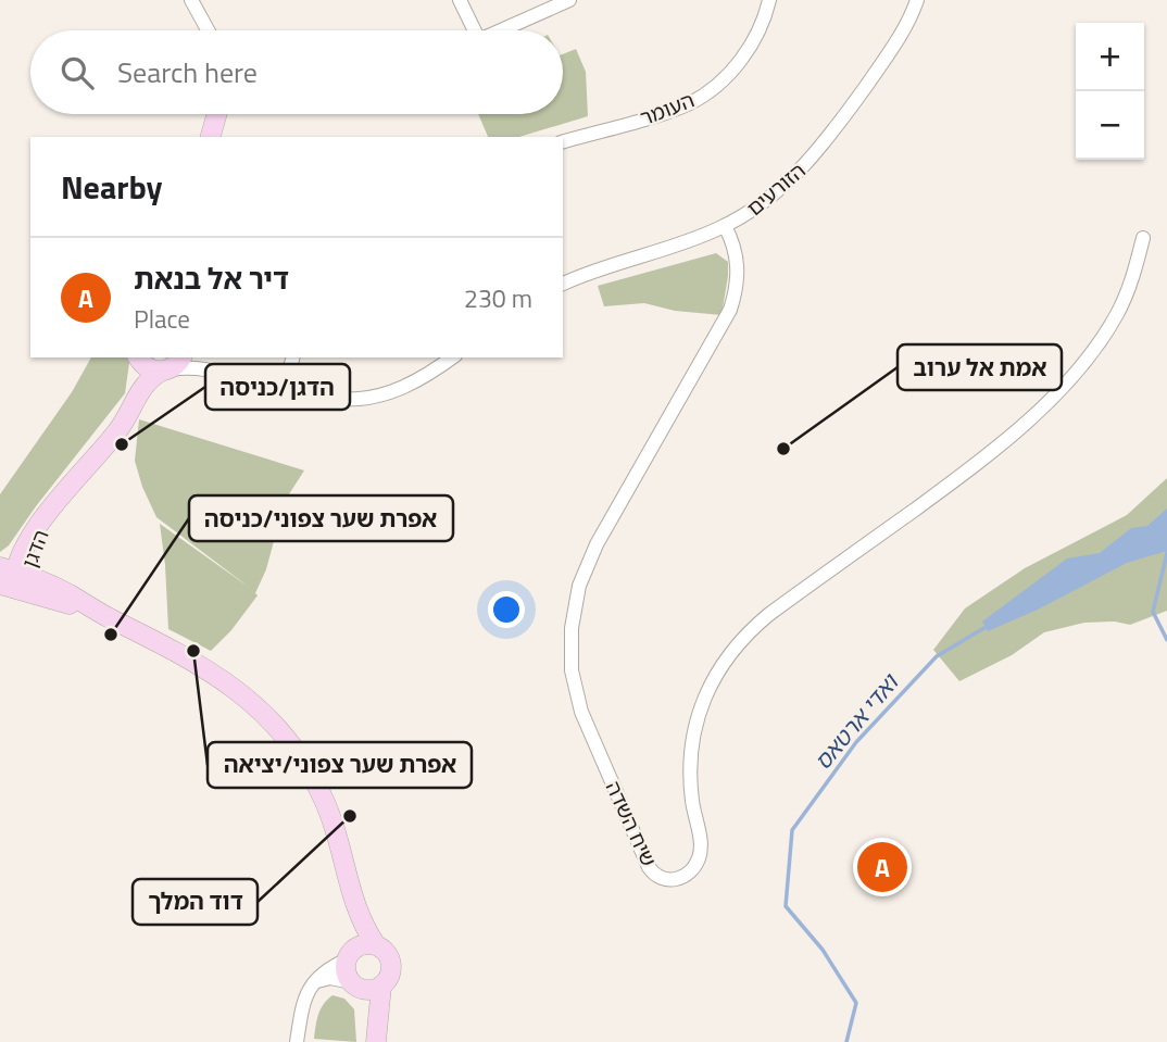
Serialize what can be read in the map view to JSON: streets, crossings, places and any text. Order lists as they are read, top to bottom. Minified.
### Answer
{"streets":{"street":["העומר","הזורעים","הדגן","שיח השדה"]},"crossings":[["הזורעים","שיח השדה"]],"water":["ואדי ארטאס"],"places":["הדגן/כניסה","אמת אל ערוב","אפרת שער צפוני/כניסה","אפרת שער צפוני/יציאה","דוד המלך"],"page":{"map_buttons":["+","−"],"search":"Search here","heading":"Nearby","list":[{"mark":"A","name":"דיר אל בנאת","note":"Place","value":"230 m"}],"pins":"A"}}
